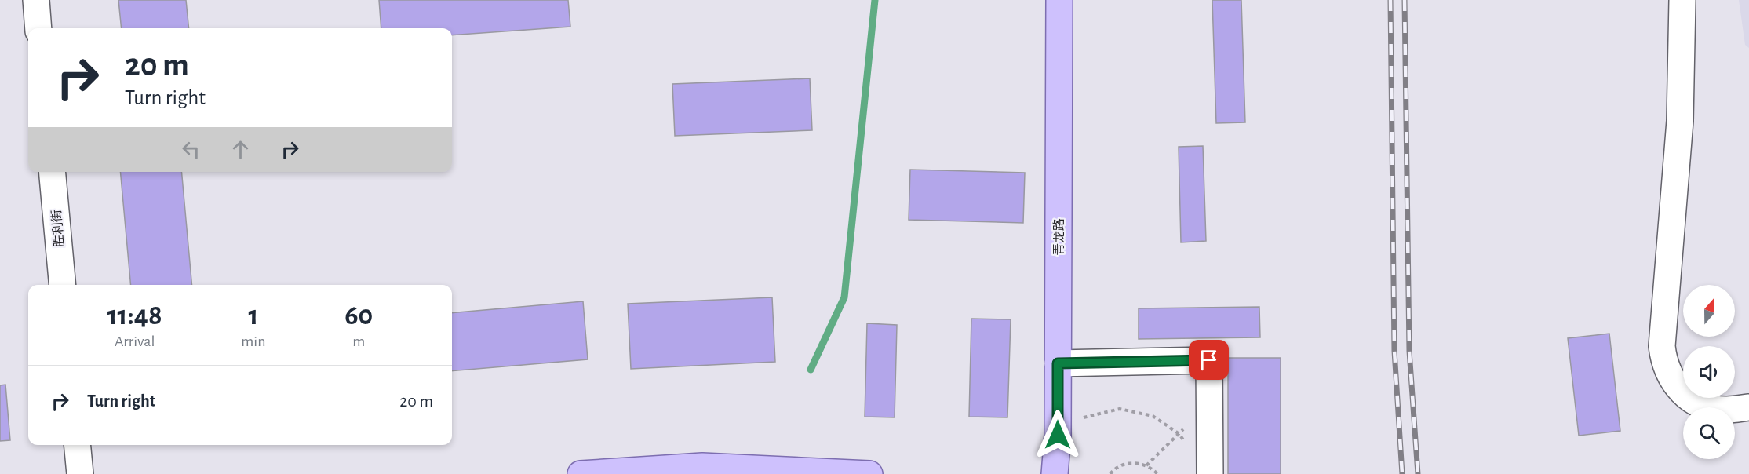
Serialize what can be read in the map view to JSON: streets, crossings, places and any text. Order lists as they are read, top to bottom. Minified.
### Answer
{"streets":{"main road":["青龙路"],"street":["胜利街"]},"north":"top","page":{"turn":["20 m","Turn right"],"eta":["11:48","Arrival","1","min","60","m"],"list":[{"name":"Turn right","value":"20 m"}]}}
